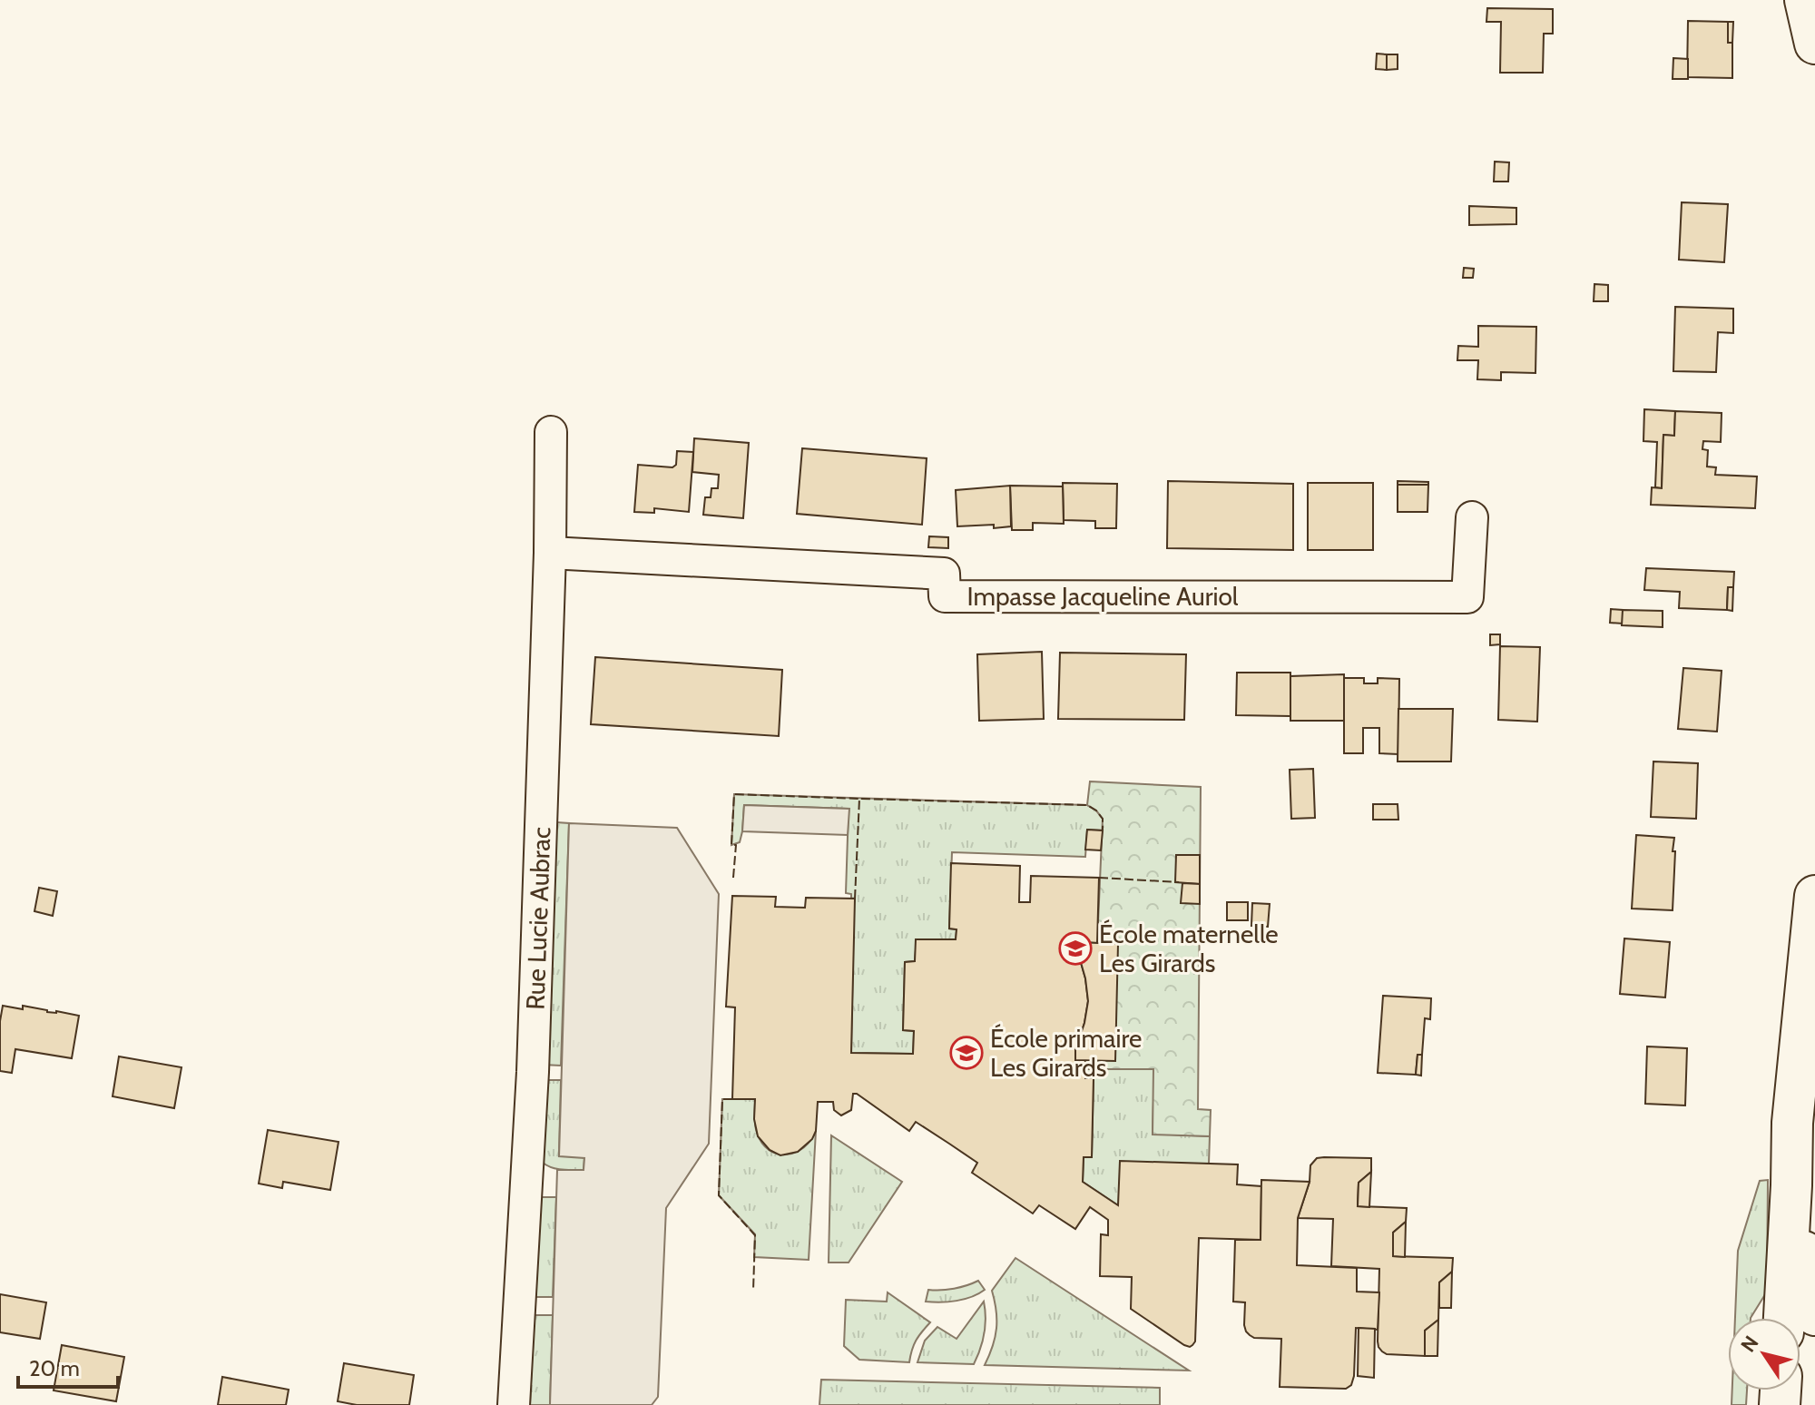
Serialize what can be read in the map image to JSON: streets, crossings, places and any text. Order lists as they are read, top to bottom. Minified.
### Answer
{"streets":{"street":["Impasse Jacqueline Auriol","Rue Lucie Aubrac"]},"crossings":[["Impasse Jacqueline Auriol","Rue Lucie Aubrac"]],"places":{"school or university":["École maternelle Les Girards","École primaire Les Girards"]},"scale_bar":"20 m","north":"top left"}
